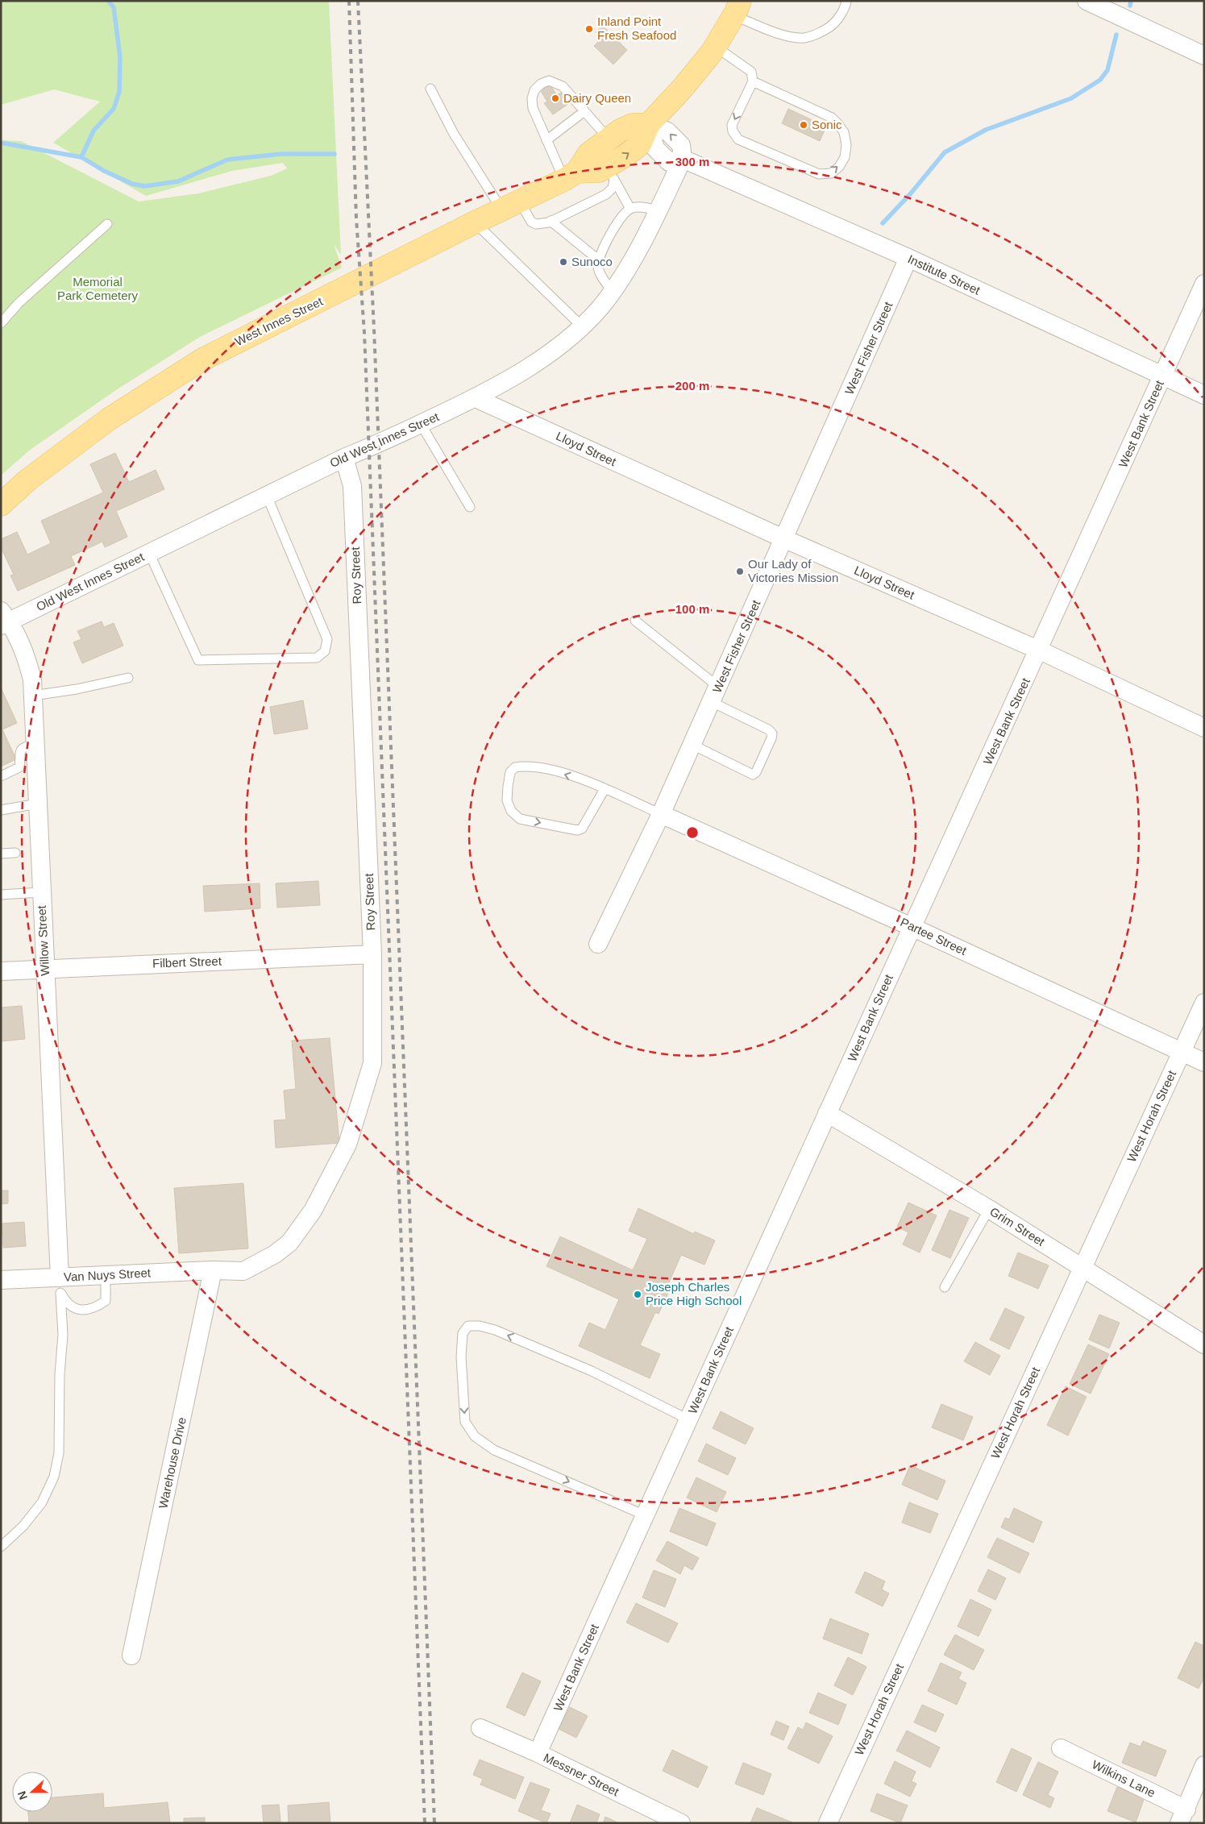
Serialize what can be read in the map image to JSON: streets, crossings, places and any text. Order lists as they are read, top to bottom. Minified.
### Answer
{"streets":{"main road":["West Innes Street"],"street":["Institute Street","West Fisher Street","West Bank Street","Old West Innes Street","Lloyd Street","Roy Street","Partee Street","Willow Street","Filbert Street","West Horah Street","Grim Street","Van Nuys Street","Warehouse Drive","Messner Street","Wilkins Lane"]},"crossings":[["Institute Street","West Innes Street"],["Institute Street","West Fisher Street"],["Institute Street","West Bank Street"],["Institute Street","Old West Innes Street"],["West Fisher Street","Lloyd Street"],["West Fisher Street","Partee Street"],["West Bank Street","Lloyd Street"],["West Bank Street","Partee Street"],["West Bank Street","Grim Street"],["West Bank Street","Messner Street"],["Old West Innes Street","Lloyd Street"],["Old West Innes Street","Roy Street"],["Old West Innes Street","Willow Street"],["Roy Street","Filbert Street"],["Roy Street","Van Nuys Street"],["Roy Street","Warehouse Drive"],["Partee Street","West Horah Street"],["Willow Street","Filbert Street"],["Willow Street","Van Nuys Street"],["West Horah Street","Grim Street"],["Van Nuys Street","Warehouse Drive"]],"parks":["Memorial Park Cemetery"],"places":["Inland Point Fresh Seafood","Dairy Queen","Sonic","Sunoco","Our Lady of Victories Mission","Joseph Charles Price High School"],"north":"left","rings":["300 m","200 m","100 m"]}
